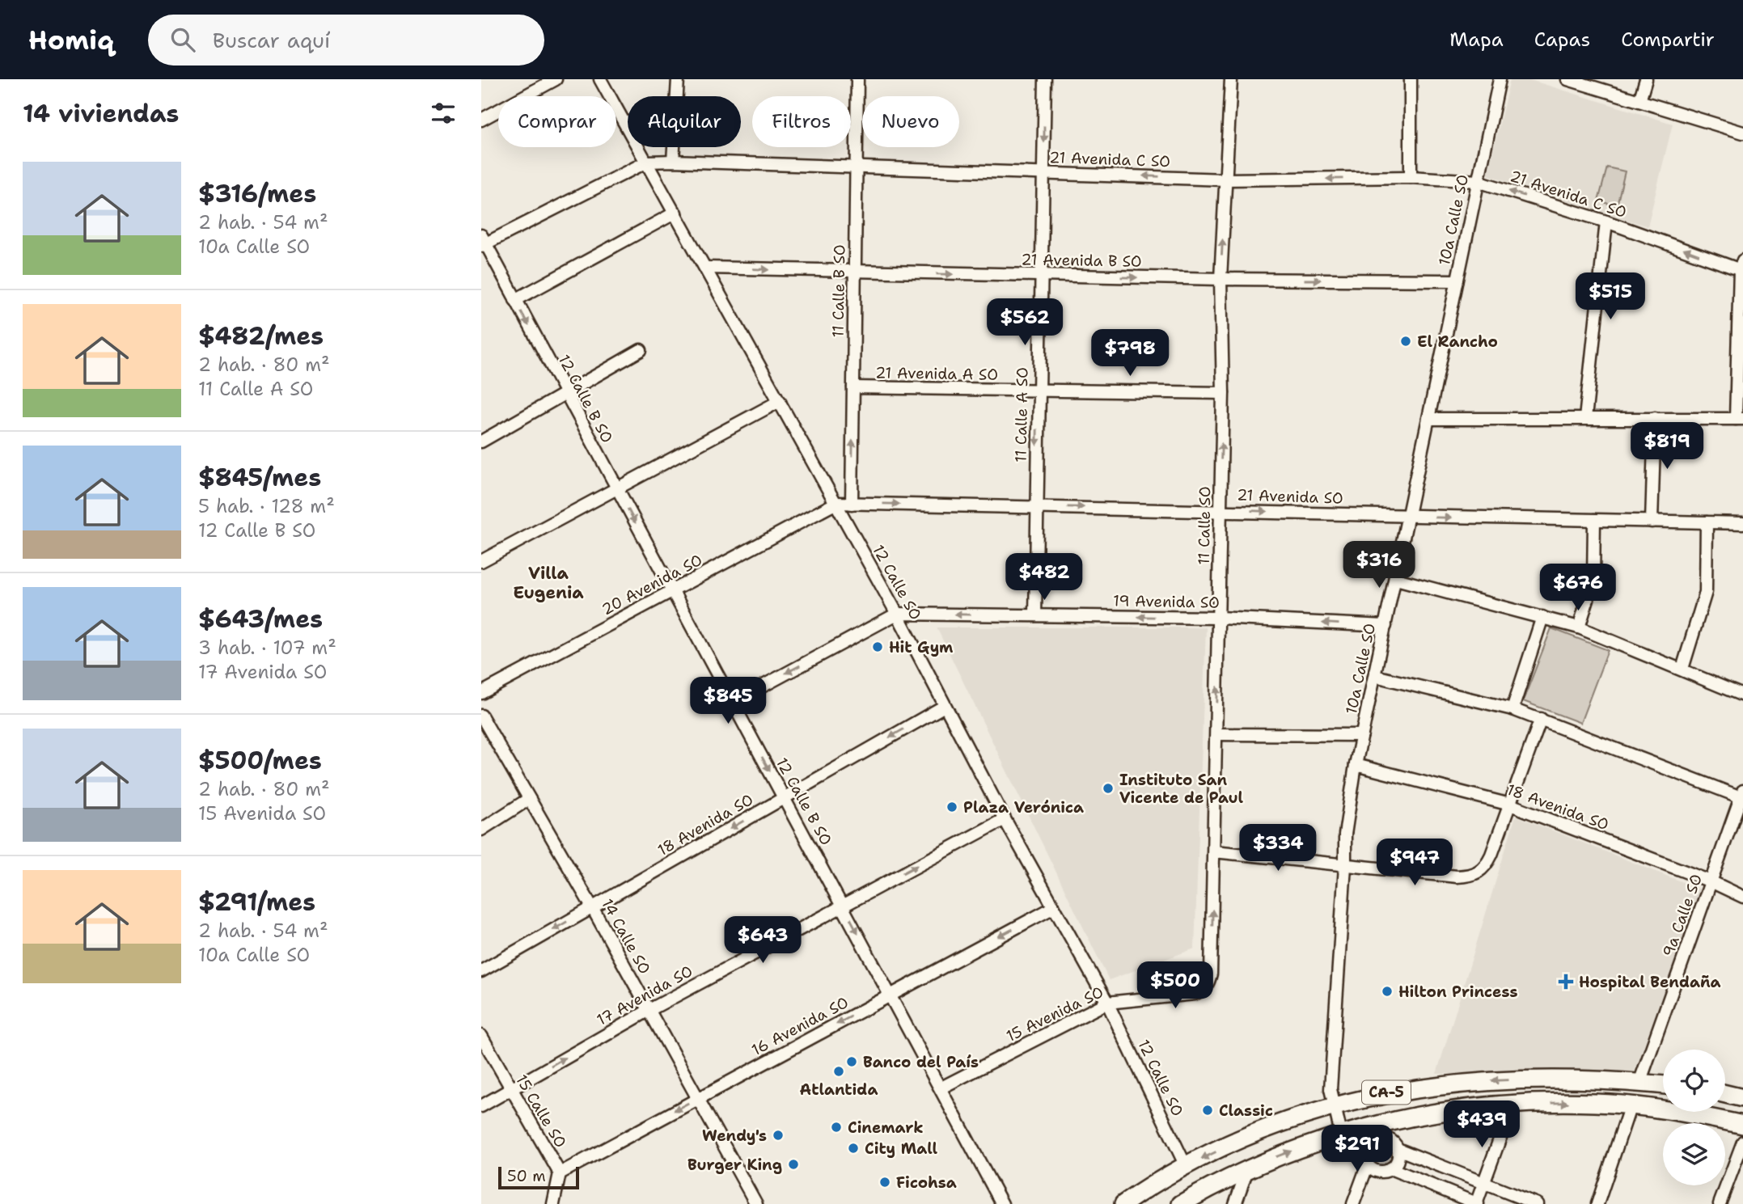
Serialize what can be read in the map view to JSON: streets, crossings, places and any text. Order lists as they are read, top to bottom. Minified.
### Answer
{"streets":{"highway":["CA-5"],"street":["21 Avenida C SO","10a Calle SO","21 Avenida B SO","11 Calle B SO","21 Avenida A SO","12 Calle B SO","11 Calle A SO","21 Avenida SO","11 Calle SO","12 Calle SO","20 Avenida SO","19 Avenida SO","18 Avenida SO","9a Calle SO","14 Calle SO","17 Avenida SO","15 Avenida SO","16 Avenida SO","15 Calle SO"]},"crossings":[["21 Avenida C SO","10a Calle SO"],["21 Avenida C SO","11 Calle B SO"],["21 Avenida C SO","12 Calle B SO"],["21 Avenida C SO","11 Calle A SO"],["21 Avenida C SO","11 Calle SO"],["21 Avenida C SO","12 Calle SO"],["10a Calle SO","21 Avenida B SO"],["10a Calle SO","21 Avenida SO"],["10a Calle SO","19 Avenida SO"],["10a Calle SO","18 Avenida SO"],["10a Calle SO","CA-5"],["21 Avenida B SO","11 Calle B SO"],["21 Avenida B SO","11 Calle A SO"],["21 Avenida B SO","11 Calle SO"],["21 Avenida B SO","12 Calle SO"],["11 Calle B SO","21 Avenida A SO"],["11 Calle B SO","21 Avenida SO"],["21 Avenida A SO","11 Calle A SO"],["21 Avenida A SO","11 Calle SO"],["12 Calle B SO","20 Avenida SO"],["12 Calle B SO","19 Avenida SO"],["12 Calle B SO","18 Avenida SO"],["12 Calle B SO","17 Avenida SO"],["12 Calle B SO","15 Avenida SO"],["12 Calle B SO","16 Avenida SO"],["11 Calle A SO","21 Avenida SO"],["11 Calle A SO","19 Avenida SO"],["21 Avenida SO","11 Calle SO"],["21 Avenida SO","12 Calle SO"],["21 Avenida SO","20 Avenida SO"],["11 Calle SO","19 Avenida SO"],["11 Calle SO","15 Avenida SO"],["12 Calle SO","20 Avenida SO"],["12 Calle SO","19 Avenida SO"],["12 Calle SO","18 Avenida SO"],["12 Calle SO","17 Avenida SO"],["12 Calle SO","15 Avenida SO"],["12 Calle SO","16 Avenida SO"],["12 Calle SO","CA-5"],["18 Avenida SO","9a Calle SO"],["18 Avenida SO","14 Calle SO"],["9a Calle SO","CA-5"],["14 Calle SO","17 Avenida SO"],["14 Calle SO","16 Avenida SO"],["17 Avenida SO","15 Calle SO"],["16 Avenida SO","15 Calle SO"]],"one_way":["21 Avenida C SO","21 Avenida B SO","12 Calle B SO","11 Calle A SO","11 Calle SO","19 Avenida SO","18 Avenida SO","17 Avenida SO","16 Avenida SO"],"districts":["Villa Eugenia"],"places":{"other":["El Rancho","Hit Gym","Instituto San Vicente de Paul","Plaza Verónica","Hilton Princess","Banco del País","Atlantida","Classic","Cinemark","Wendy's","City Mall","Burger King","Ficohsa"],"health":["Hospital Bendaña"]},"scale_bar":"50 m","page":{"header":"Homiq","search":"Buscar aquí","nav":["Mapa","Capas","Compartir"],"heading":"14 viviendas","chip":["Comprar","Alquilar","Filtros","Nuevo"],"list":[{"name":"$316/mes","note":"2 hab. · 54 m² · 10a Calle SO"},{"name":"$482/mes","note":"2 hab. · 80 m² · 11 Calle A SO"},{"name":"$845/mes","note":"5 hab. · 128 m² · 12 Calle B SO"},{"name":"$643/mes","note":"3 hab. · 107 m² · 17 Avenida SO"},{"name":"$500/mes","note":"2 hab. · 80 m² · 15 Avenida SO"},{"name":"$291/mes","note":"2 hab. · 54 m² · 10a Calle SO"}],"price":["$515","$562","$798","$819","$316","$482","$676","$845","$334","$947","$643","$500","$439","$291"],"scale":"50 m"}}
